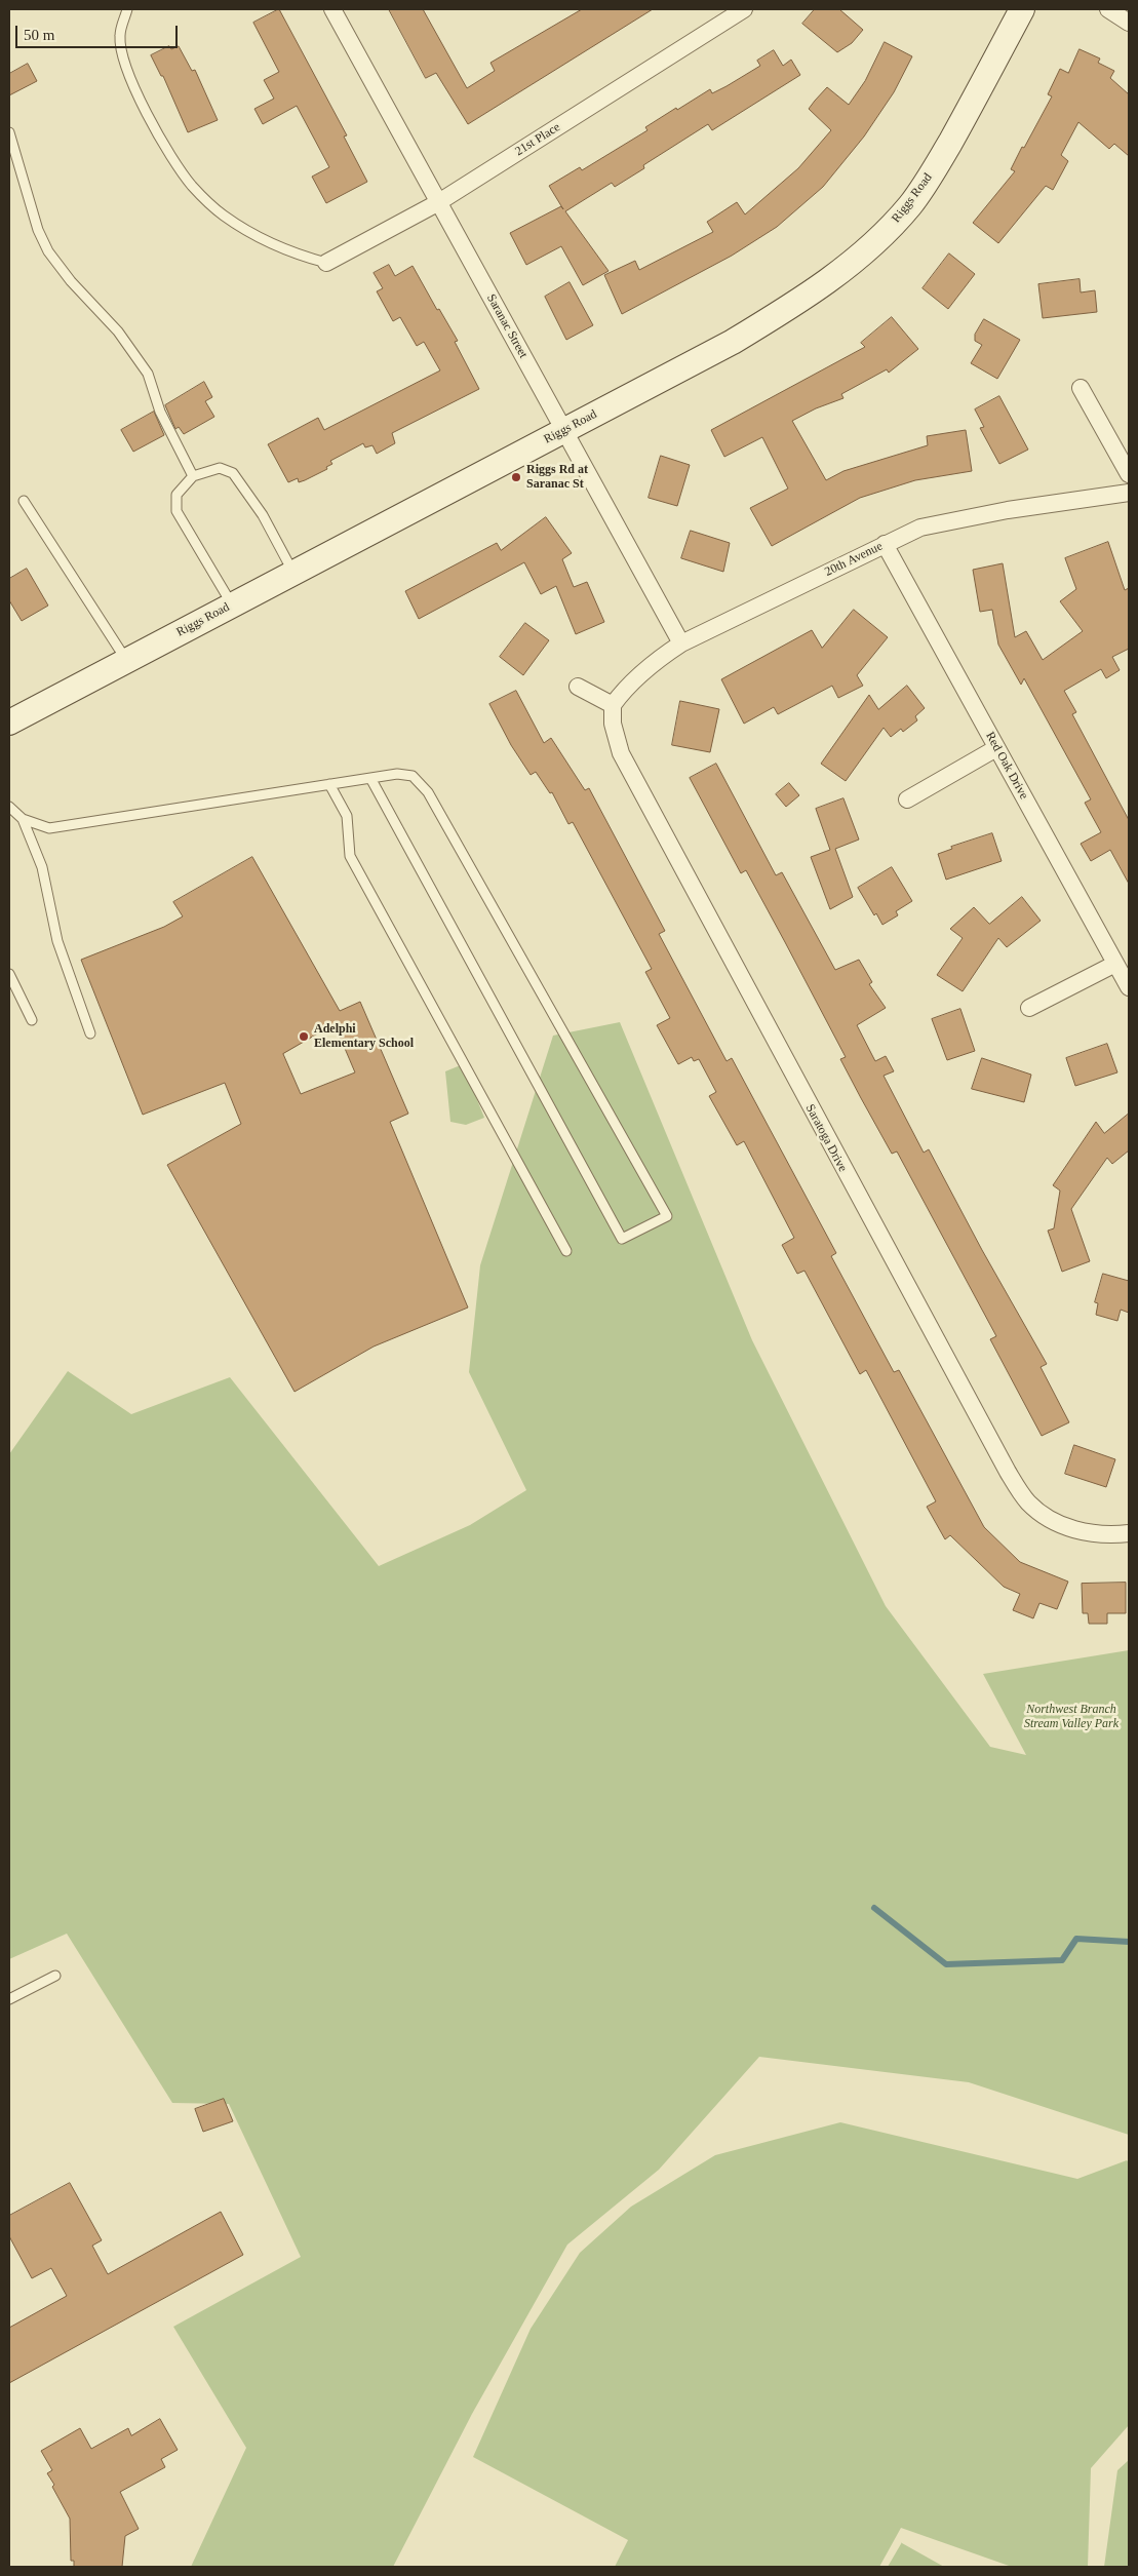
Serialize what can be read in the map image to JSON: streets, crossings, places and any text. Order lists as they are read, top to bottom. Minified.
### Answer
{"streets":{"main road":["Riggs Road"],"street":["21st Place","Saranac Street","20th Avenue","Red Oak Drive","Saratoga Drive"]},"crossings":[["21st Place","Saranac Street"],["Riggs Road","Saranac Street"],["Saranac Street","20th Avenue"],["20th Avenue","Red Oak Drive"],["20th Avenue","Saratoga Drive"]],"parks":["Northwest Branch Stream Valley Park"],"places":["Riggs Rd at Saranac St","Adelphi Elementary School"],"scale_bar":"50 m"}
